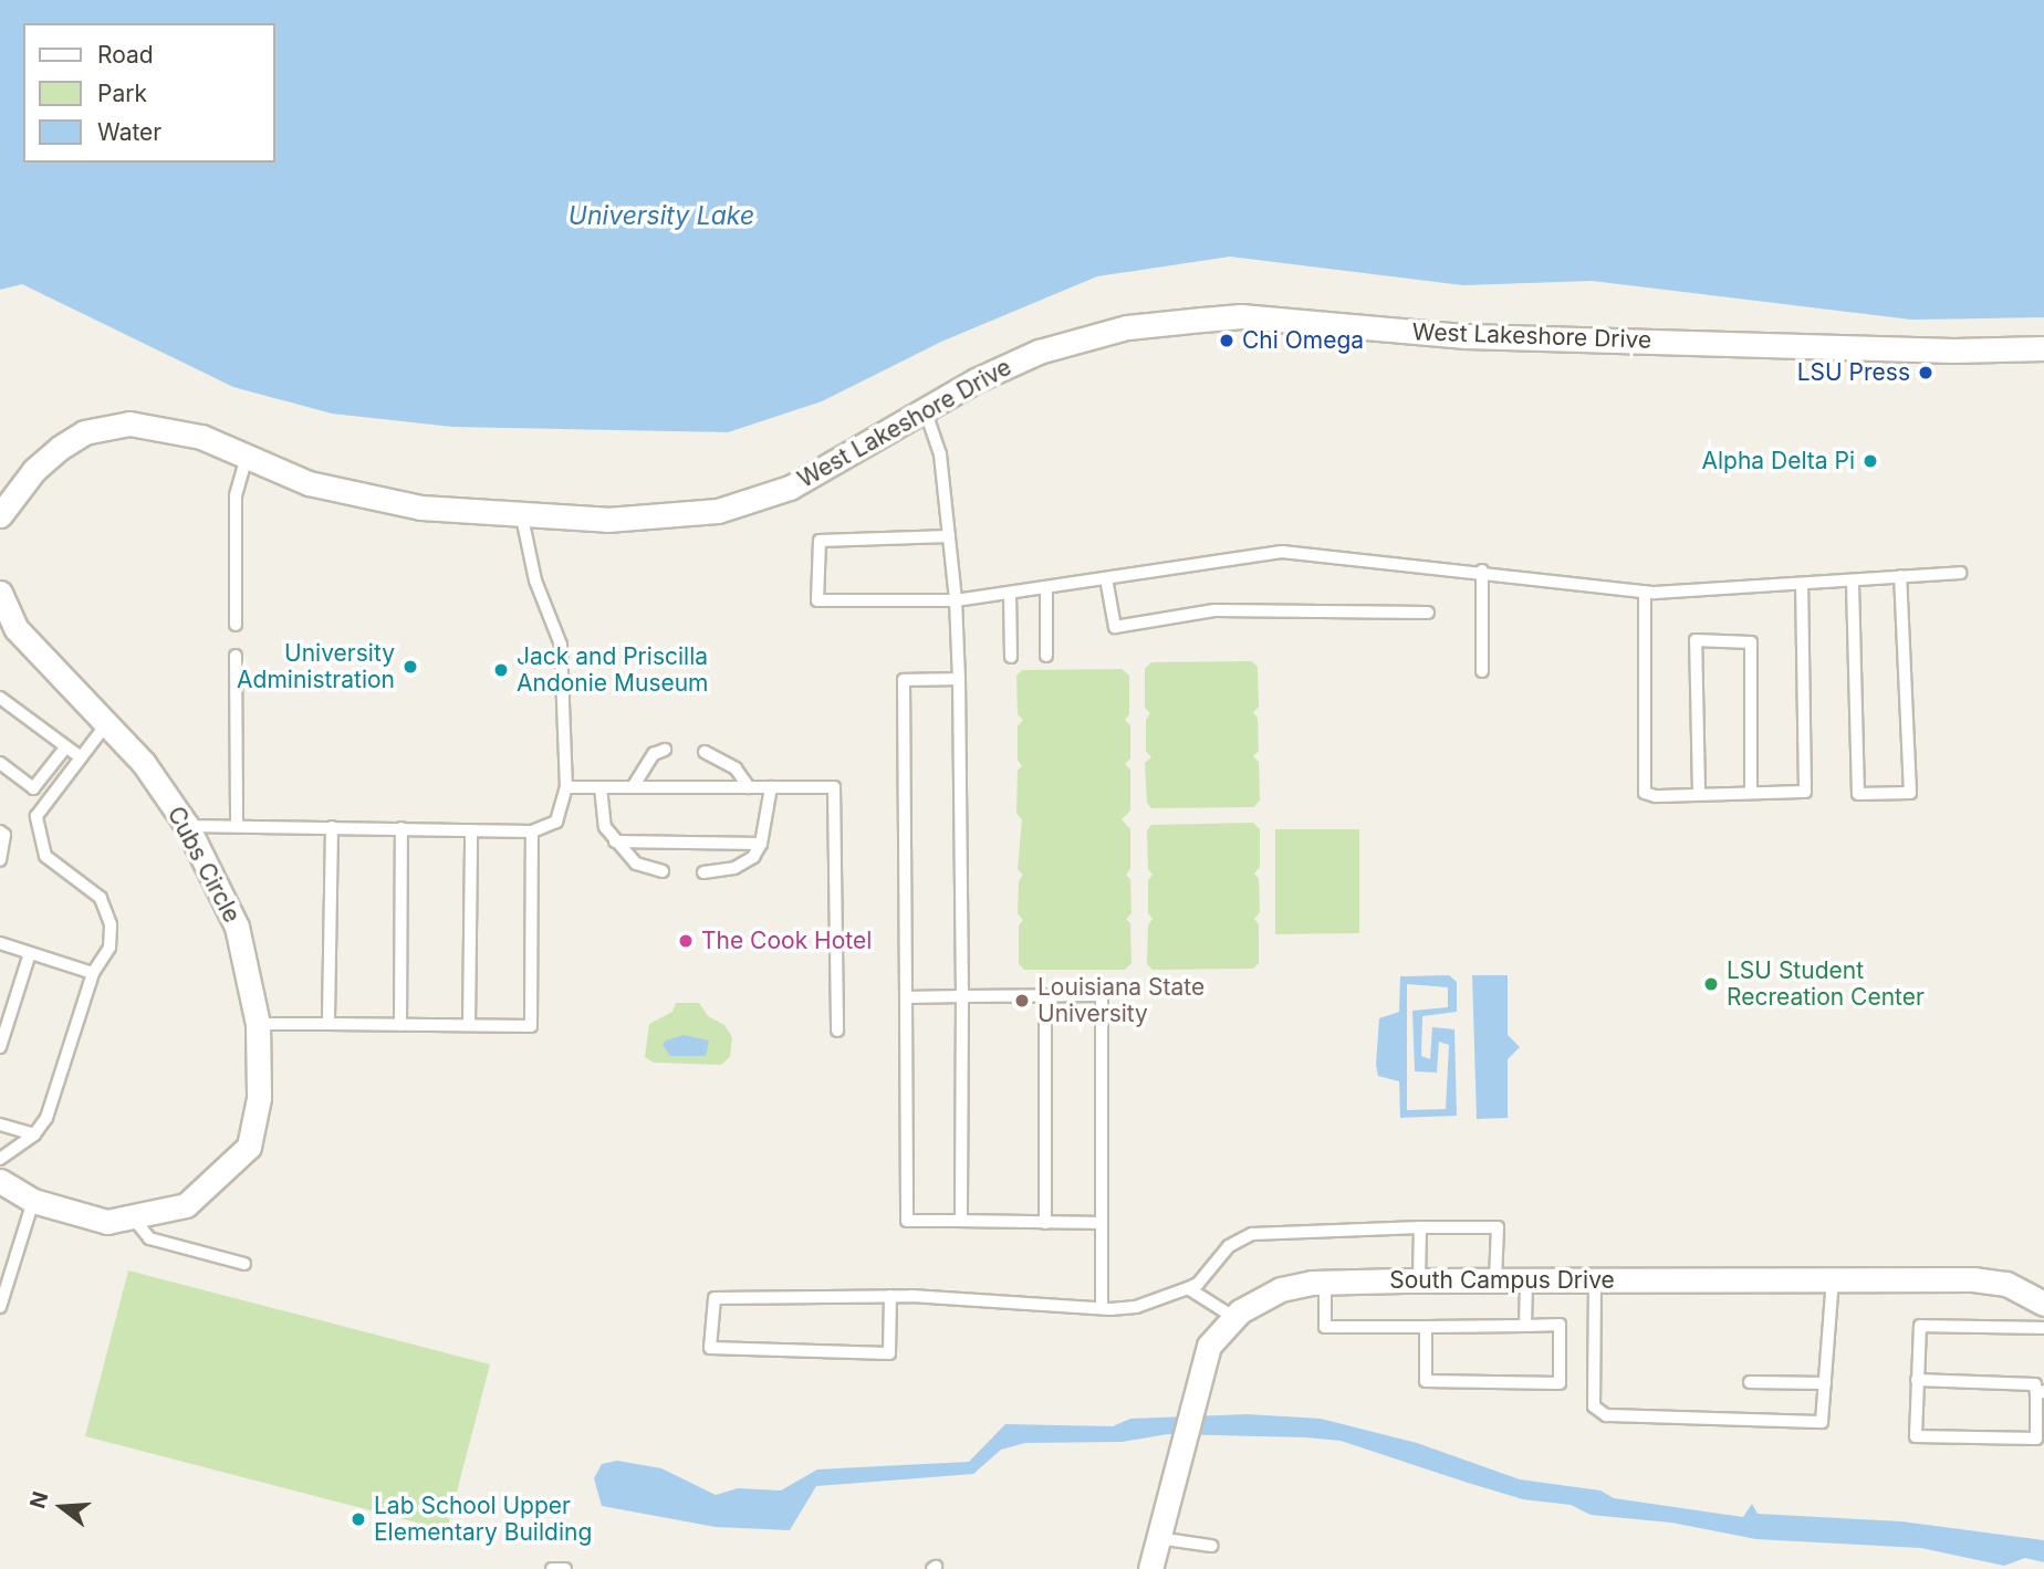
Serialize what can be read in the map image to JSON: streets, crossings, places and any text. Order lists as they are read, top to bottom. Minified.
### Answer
{"streets":{"street":["West Lakeshore Drive","Cubs Circle","South Campus Drive"]},"water":["University Lake"],"places":["Chi Omega","LSU Press","Alpha Delta Pi","University Administration","Jack and Priscilla Andonie Museum","The Cook Hotel","LSU Student Recreation Center","Louisiana State University","Lab School Upper Elementary Building"],"legend":["Road","Park","Water"],"north":"left"}
